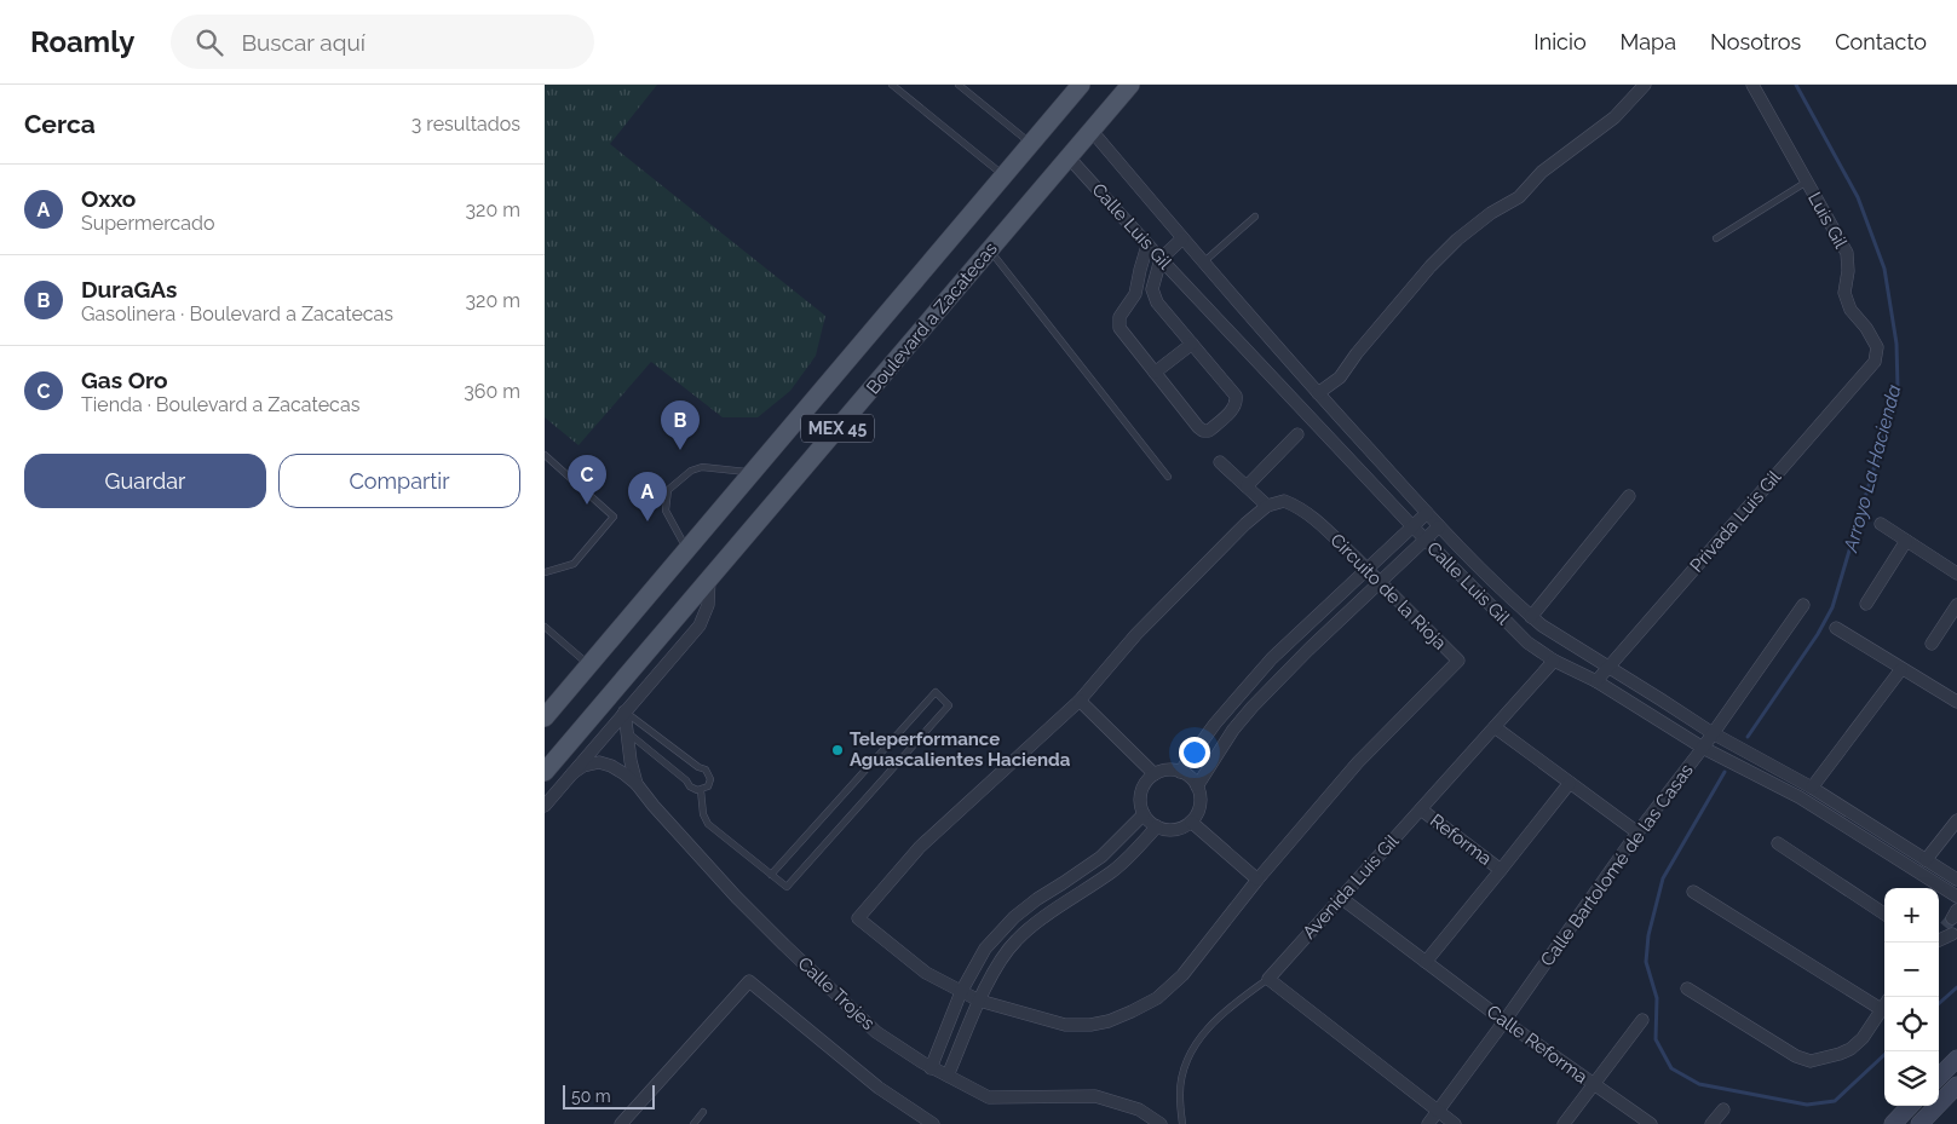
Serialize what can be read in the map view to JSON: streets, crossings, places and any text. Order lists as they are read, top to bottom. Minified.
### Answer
{"streets":{"main road":["Boulevard a Zacatecas","MEX 45"],"street":["Luis Gil","Calle Luis Gil","Privada Luis Gil","Circuito de la Rioja","Reforma","Calle Bartolomé de las Casas","Avenida Luis Gil","Calle Trojes","Calle Reforma"]},"crossings":[["Luis Gil","Privada Luis Gil"],["Calle Luis Gil","Boulevard a Zacatecas"],["Calle Luis Gil","Privada Luis Gil"],["Calle Luis Gil","Calle Bartolomé de las Casas"],["Calle Luis Gil","Avenida Luis Gil"],["Reforma","Avenida Luis Gil"],["Calle Bartolomé de las Casas","Calle Reforma"],["Avenida Luis Gil","Calle Reforma"]],"water":["Arroyo La Hacienda"],"places":["Teleperformance Aguascalientes Hacienda"],"scale_bar":"50 m","page":{"header":"Roamly","search":"Buscar aquí","nav":["Inicio","Mapa","Nosotros","Contacto"],"heading":["Cerca","3 resultados"],"list":[{"mark":"A","name":"Oxxo","note":"Supermercado","value":"320 m"},{"mark":"B","name":"DuraGAs","note":"Gasolinera · Boulevard a Zacatecas","value":"320 m"},{"mark":"C","name":"Gas Oro","note":"Tienda · Boulevard a Zacatecas","value":"360 m"}],"pins":["B","C","A"],"buttons":["Guardar","Compartir"],"map_buttons":["+","−"],"scale":"50 m"}}
